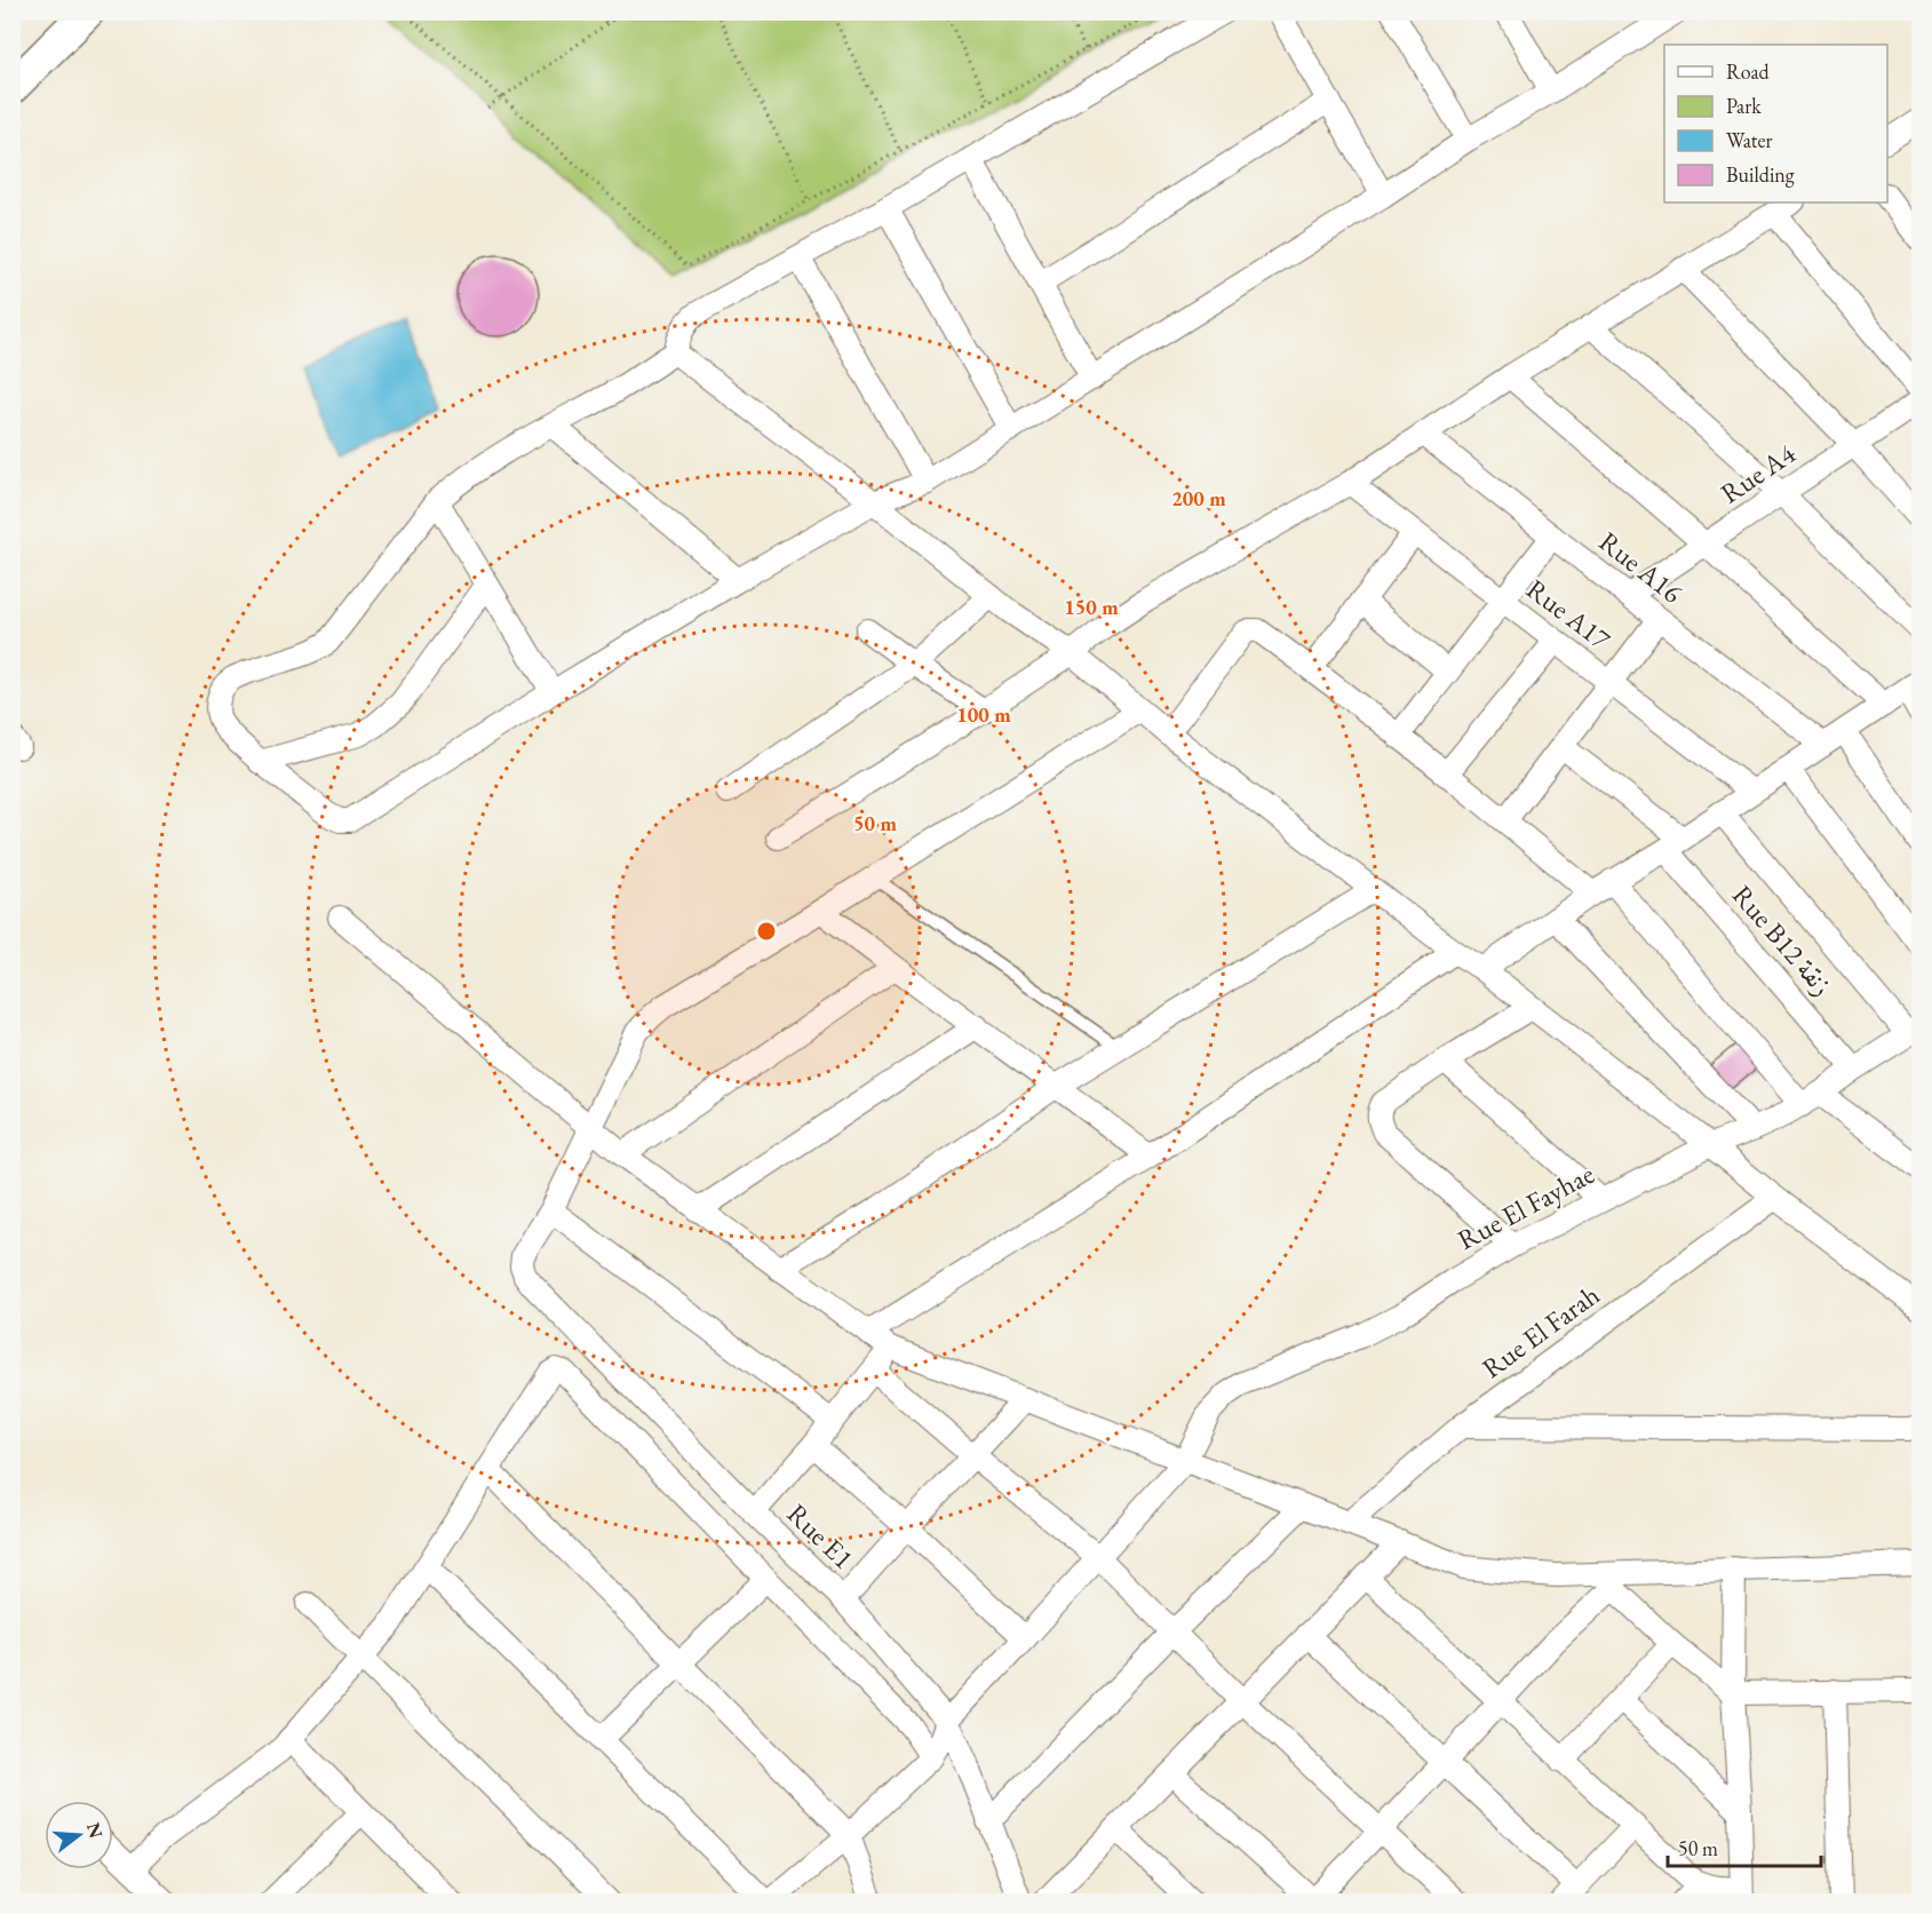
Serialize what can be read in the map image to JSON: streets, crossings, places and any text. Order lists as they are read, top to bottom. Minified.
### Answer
{"streets":{"street":["Rue A4","Rue A16","Rue A17","Rue B12 زنقة","Rue El Fayhae","Rue El Farah","Rue E1"]},"crossings":[["Rue A4","Rue A16"],["Rue B12 زنقة","Rue El Fayhae"],["Rue El Fayhae","Rue E1"]],"legend":["Road","Park","Water","Building"],"scale_bar":"50 m","north":"right","rings":["200 m","150 m","100 m","50 m"]}
